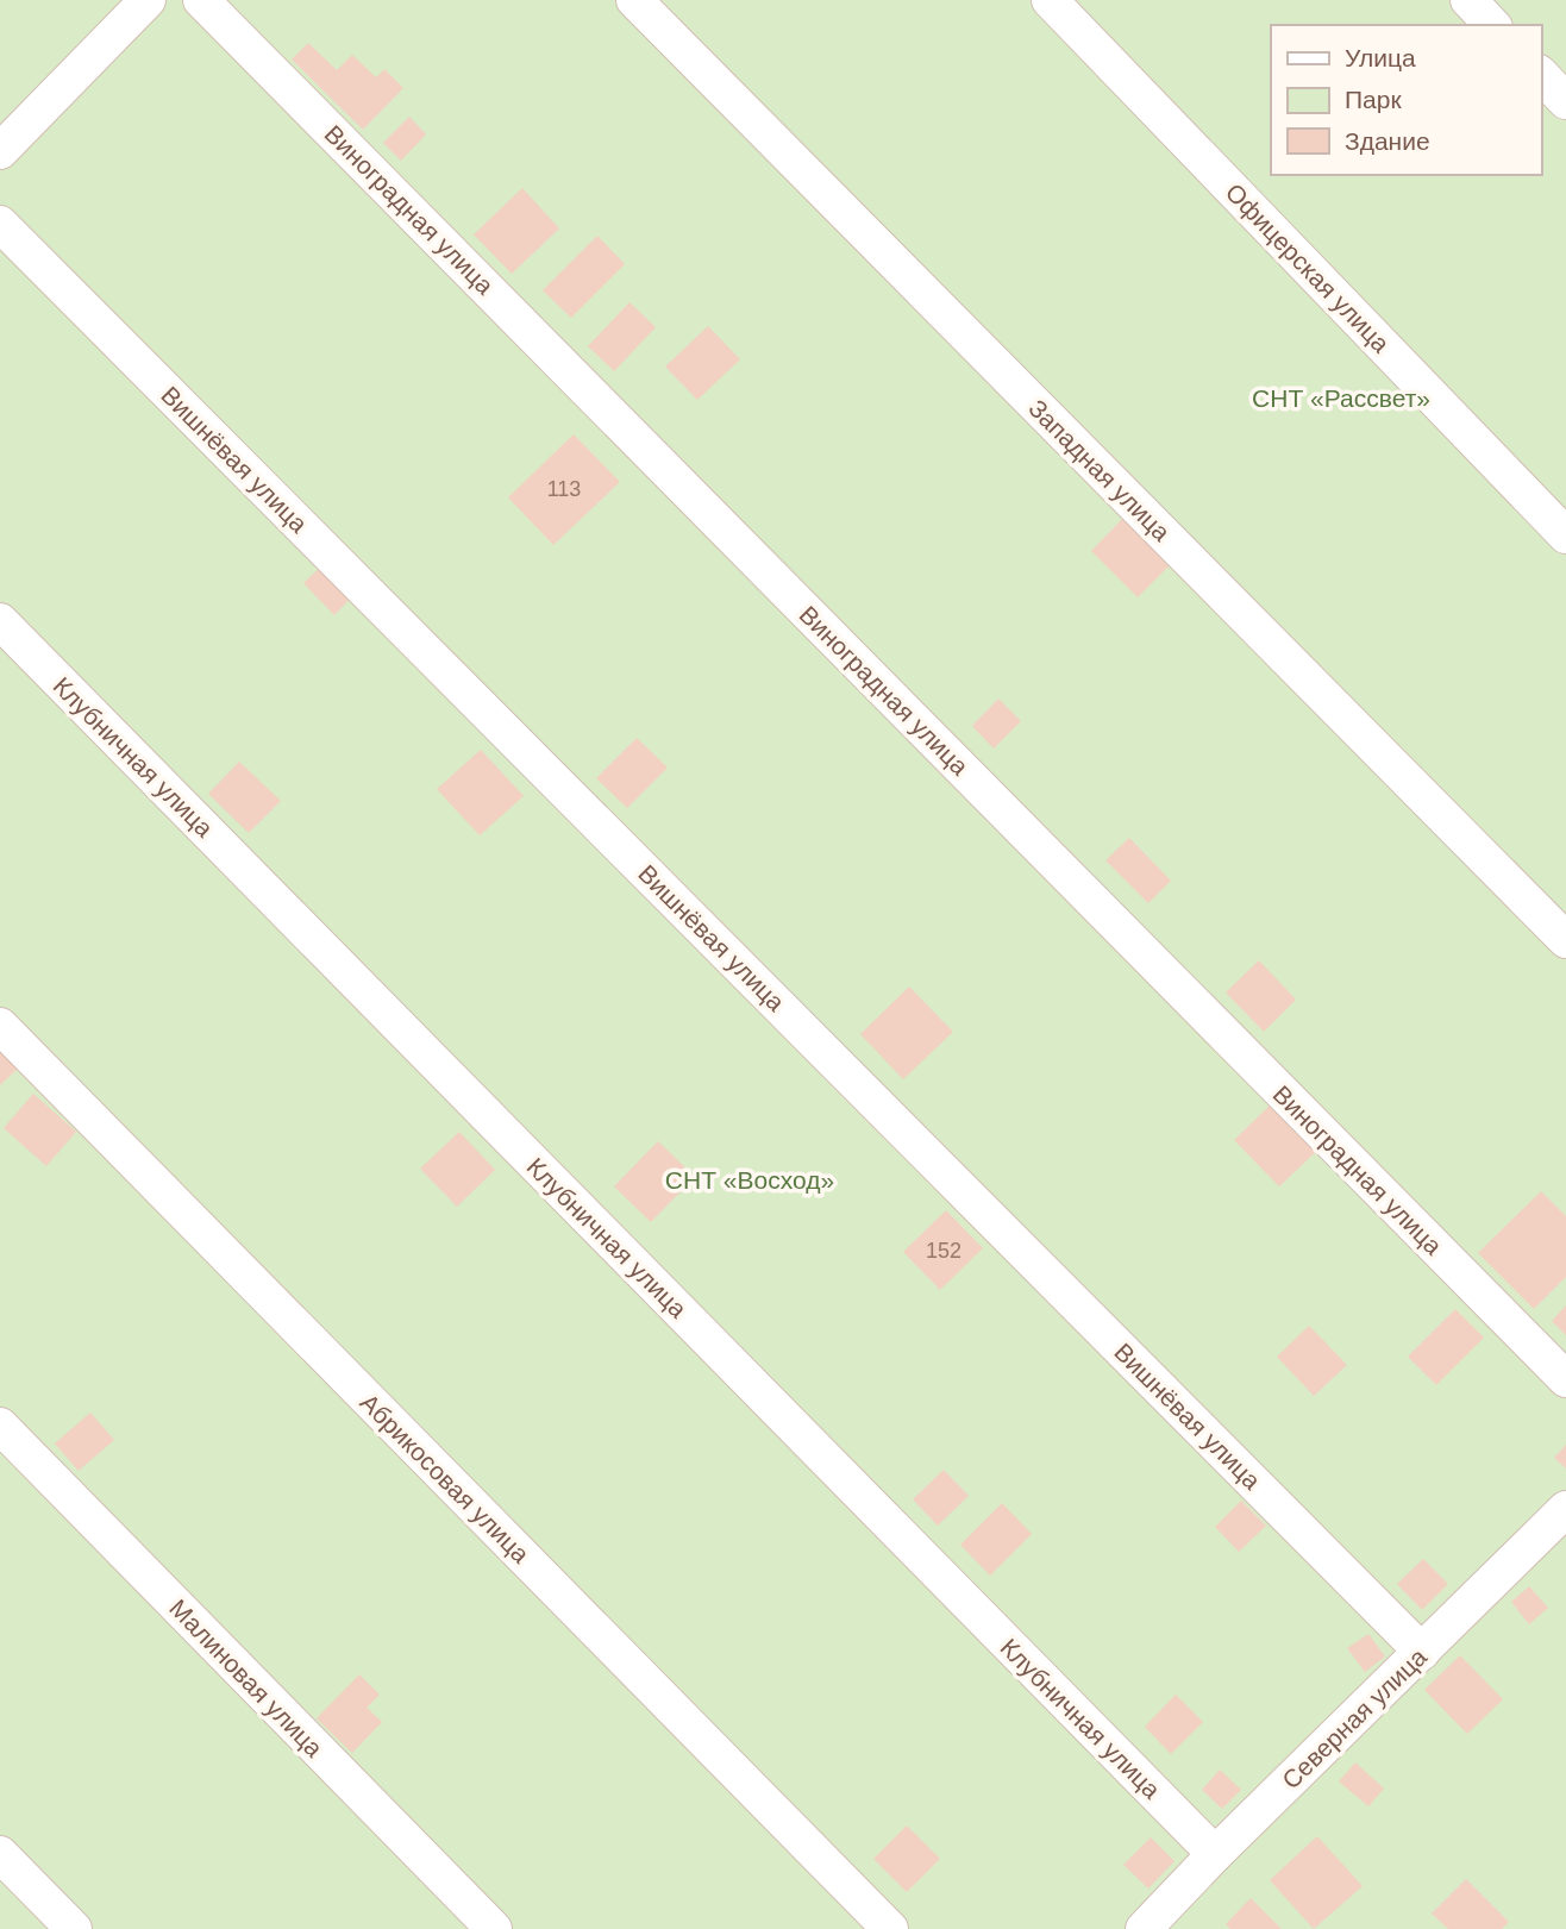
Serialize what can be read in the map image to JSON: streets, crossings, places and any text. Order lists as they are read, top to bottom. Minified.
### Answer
{"streets":{"street":["Виноградная улица","Офицерская улица","Вишнёвая улица","Западная улица","Клубничная улица","Абрикосовая улица","Малиновая улица","Северная улица"]},"crossings":[["Вишнёвая улица","Северная улица"],["Клубничная улица","Северная улица"]],"parks":["СНТ «Рассвет»","СНТ «Восход»"],"house_numbers":["113","152"],"legend":["Улица","Парк","Здание"]}
